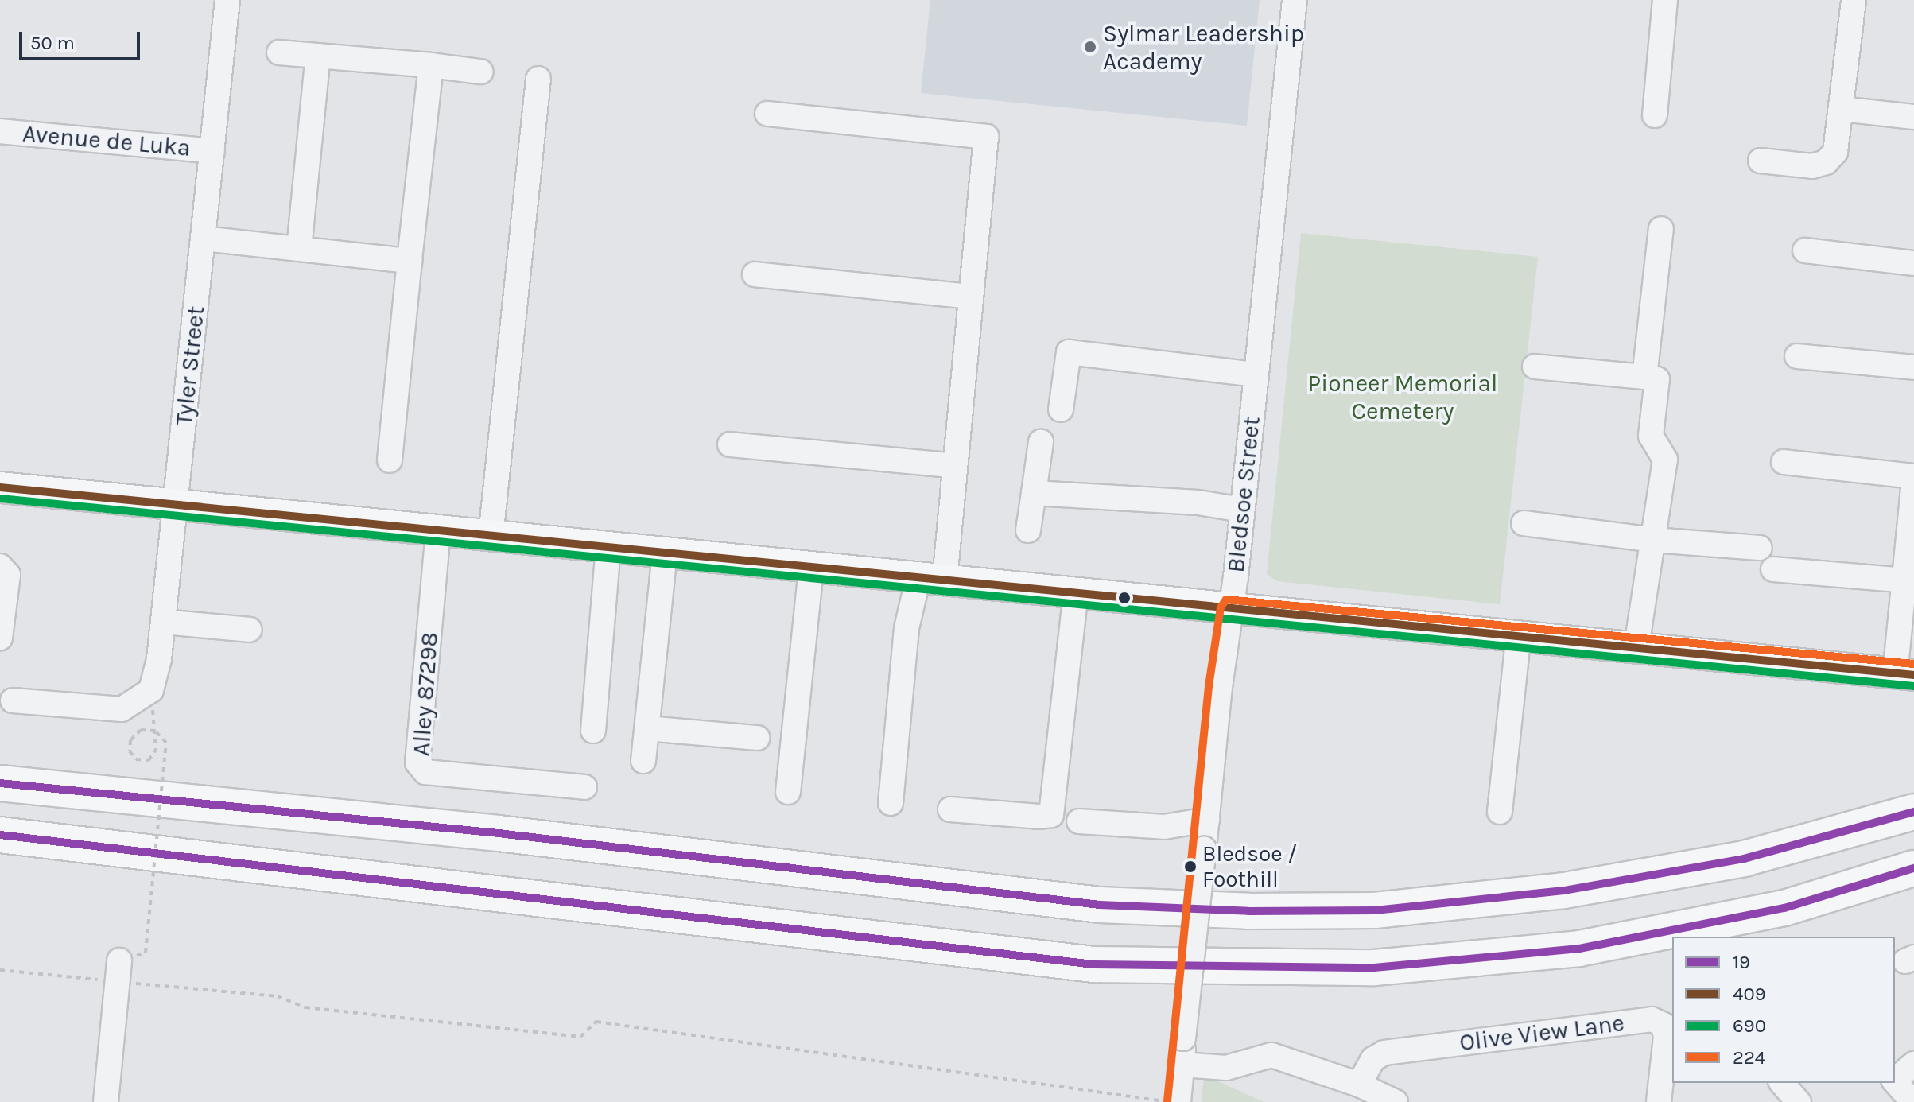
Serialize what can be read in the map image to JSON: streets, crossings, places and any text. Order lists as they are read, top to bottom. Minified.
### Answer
{"streets":{"street":["Avenue de Luka","Tyler Street","Bledsoe Street","Alley 87298","Olive View Lane"]},"crossings":[["Avenue de Luka","Tyler Street"]],"parks":["Pioneer Memorial Cemetery"],"places":["Sylmar Leadership Academy","Bledsoe / Foothill"],"lines":["transit line 409","transit line 690","transit line 224","transit line 19"],"legend":["19","409","690","224"],"scale_bar":"50 m"}
